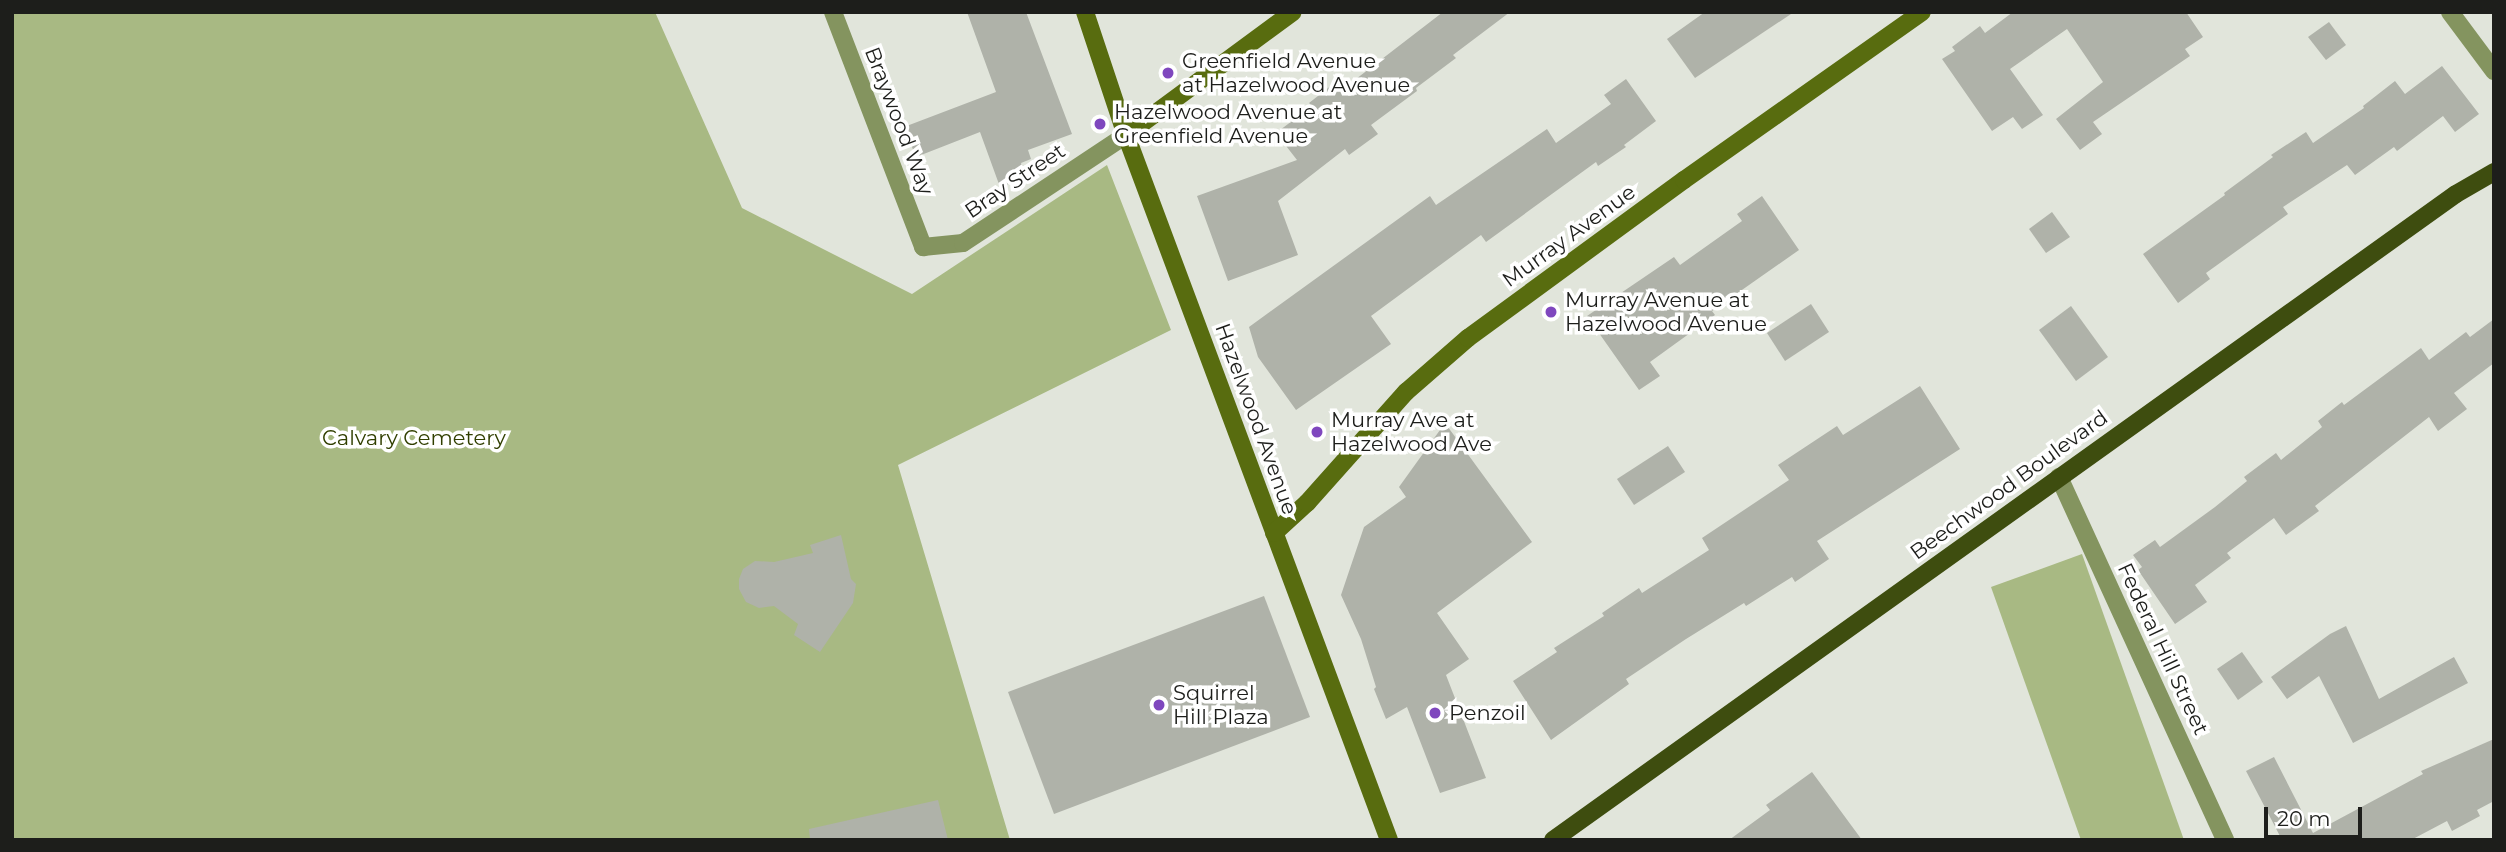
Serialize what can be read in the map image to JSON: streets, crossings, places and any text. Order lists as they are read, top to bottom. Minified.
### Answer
{"streets":{"main road":["Murray Avenue","Hazelwood Avenue","Beechwood Boulevard"],"street":["Braywood Way","Bray Street","Federal Hill Street"]},"crossings":[["Braywood Way","Bray Street"],["Bray Street","Hazelwood Avenue"],["Murray Avenue","Hazelwood Avenue"],["Beechwood Boulevard","Federal Hill Street"]],"parks":["Calvary Cemetery"],"places":["Greenfield Avenue at Hazelwood Avenue","Hazelwood Avenue at Greenfield Avenue","Murray Avenue at Hazelwood Avenue","Murray Ave at Hazelwood Ave","Squirrel Hill Plaza","Penzoil"],"scale_bar":"20 m"}
